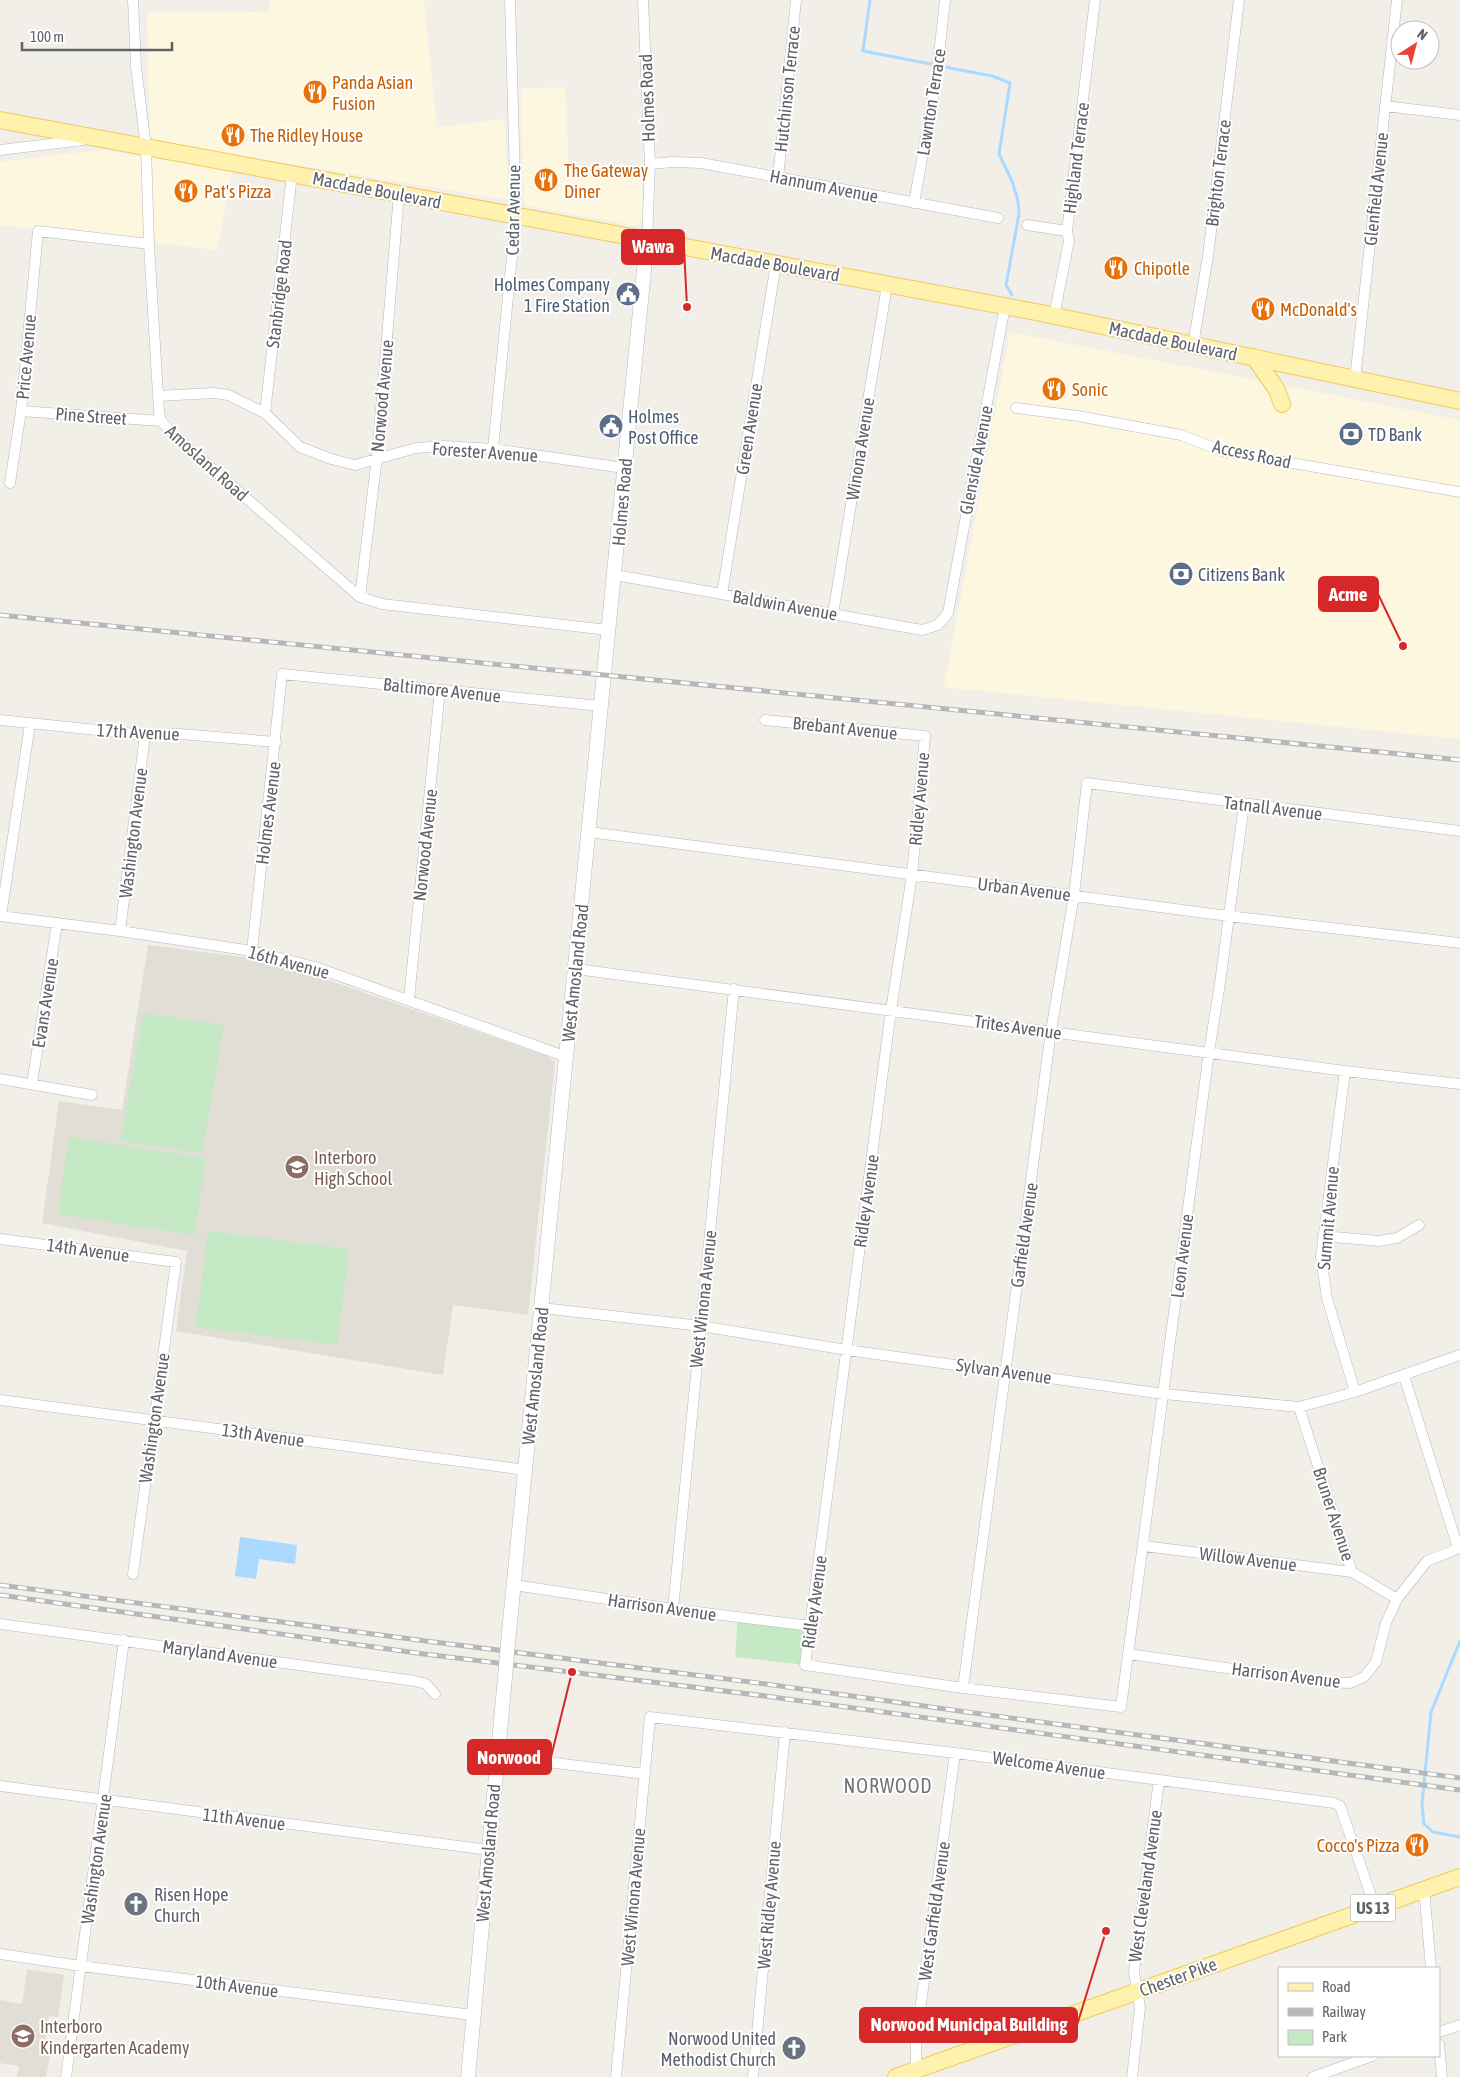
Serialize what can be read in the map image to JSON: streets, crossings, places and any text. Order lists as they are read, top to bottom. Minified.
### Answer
{"streets":{"main road":["Macdade Boulevard","US 13","Chester Pike"],"street":["Hutchinson Terrace","Holmes Road","Lawnton Terrace","Highland Terrace","Brighton Terrace","Hannum Avenue","Glenfield Avenue","Cedar Avenue","Stanbridge Road","Price Avenue","Norwood Avenue","Pine Street","Green Avenue","Winona Avenue","Forester Avenue","Access Road","Glenside Avenue","Amosland Road","Baldwin Avenue","Baltimore Avenue","Brebant Avenue","17th Avenue","Ridley Avenue","Tatnall Avenue","Holmes Avenue","Washington Avenue","Urban Avenue","16th Avenue","West Amosland Road","Evans Avenue","Trites Avenue","Summit Avenue","Garfield Avenue","14th Avenue","Leon Avenue","West Winona Avenue","Sylvan Avenue","13th Avenue","Bruner Avenue","Willow Avenue","Harrison Avenue","Maryland Avenue","Welcome Avenue","11th Avenue","West Cleveland Avenue","West Ridley Avenue","West Garfield Avenue","10th Avenue"]},"crossings":[["Hutchinson Terrace","Hannum Avenue"],["Holmes Road","Hannum Avenue"],["Holmes Road","Macdade Boulevard"],["Holmes Road","Forester Avenue"],["Holmes Road","Amosland Road"],["Holmes Road","Baldwin Avenue"],["Holmes Road","West Amosland Road"],["Lawnton Terrace","Hannum Avenue"],["Highland Terrace","Macdade Boulevard"],["Brighton Terrace","Macdade Boulevard"],["Glenfield Avenue","Macdade Boulevard"],["Macdade Boulevard","Cedar Avenue"],["Macdade Boulevard","Stanbridge Road"],["Macdade Boulevard","Norwood Avenue"],["Macdade Boulevard","Green Avenue"],["Macdade Boulevard","Winona Avenue"],["Macdade Boulevard","Glenside Avenue"],["Macdade Boulevard","Amosland Road"],["Cedar Avenue","Forester Avenue"],["Stanbridge Road","Forester Avenue"],["Price Avenue","Pine Street"],["Price Avenue","Amosland Road"],["Norwood Avenue","Forester Avenue"],["Norwood Avenue","Amosland Road"],["Norwood Avenue","Baltimore Avenue"],["Norwood Avenue","16th Avenue"],["Pine Street","Amosland Road"],["Green Avenue","Baldwin Avenue"],["Winona Avenue","Baldwin Avenue"],["Forester Avenue","Amosland Road"],["Glenside Avenue","Baldwin Avenue"],["Baltimore Avenue","Holmes Avenue"],["Baltimore Avenue","West Amosland Road"],["Brebant Avenue","Ridley Avenue"],["17th Avenue","Holmes Avenue"],["17th Avenue","Washington Avenue"],["Ridley Avenue","Urban Avenue"],["Ridley Avenue","Trites Avenue"],["Ridley Avenue","Garfield Avenue"],["Ridley Avenue","Leon Avenue"],["Ridley Avenue","Sylvan Avenue"],["Ridley Avenue","Harrison Avenue"],["Tatnall Avenue","Garfield Avenue"],["Tatnall Avenue","Leon Avenue"],["Holmes Avenue","16th Avenue"],["Washington Avenue","16th Avenue"],["Washington Avenue","14th Avenue"],["Washington Avenue","13th Avenue"],["Washington Avenue","Maryland Avenue"],["Washington Avenue","11th Avenue"],["Washington Avenue","10th Avenue"],["Urban Avenue","West Amosland Road"],["Urban Avenue","Garfield Avenue"],["Urban Avenue","Leon Avenue"],["16th Avenue","West Amosland Road"],["16th Avenue","Evans Avenue"],["West Amosland Road","Trites Avenue"],["West Amosland Road","Sylvan Avenue"],["West Amosland Road","13th Avenue"],["West Amosland Road","Harrison Avenue"],["West Amosland Road","11th Avenue"],["West Amosland Road","10th Avenue"],["Trites Avenue","Summit Avenue"],["Trites Avenue","Garfield Avenue"],["Trites Avenue","Leon Avenue"],["Trites Avenue","West Winona Avenue"],["Summit Avenue","Sylvan Avenue"],["Garfield Avenue","Leon Avenue"],["Garfield Avenue","Sylvan Avenue"],["Leon Avenue","Sylvan Avenue"],["Leon Avenue","Willow Avenue"],["Leon Avenue","Harrison Avenue"],["West Winona Avenue","Sylvan Avenue"],["West Winona Avenue","Harrison Avenue"],["West Winona Avenue","Welcome Avenue"],["Sylvan Avenue","Bruner Avenue"],["Bruner Avenue","Willow Avenue"],["Bruner Avenue","Harrison Avenue"],["Welcome Avenue","West Cleveland Avenue"],["Welcome Avenue","West Ridley Avenue"],["Welcome Avenue","West Garfield Avenue"],["Welcome Avenue","Chester Pike"],["West Cleveland Avenue","Chester Pike"],["West Garfield Avenue","Chester Pike"]],"districts":["NORWOOD"],"places":{"restaurant":["Panda Asian Fusion","The Ridley House","The Gateway Diner","Pat's Pizza","Chipotle","McDonald's","Sonic","Cocco's Pizza"],"public building":["Holmes Company 1 Fire Station","Holmes Post Office"],"other":["Wawa","Acme","Norwood","Norwood Municipal Building"],"bank":["TD Bank","Citizens Bank"],"school or university":["Interboro High School","Interboro Kindergarten Academy"],"church":["Risen Hope Church","Norwood United Methodist Church"]},"legend":["Road","Railway","Park"],"scale_bar":"100 m","north":"top right"}
